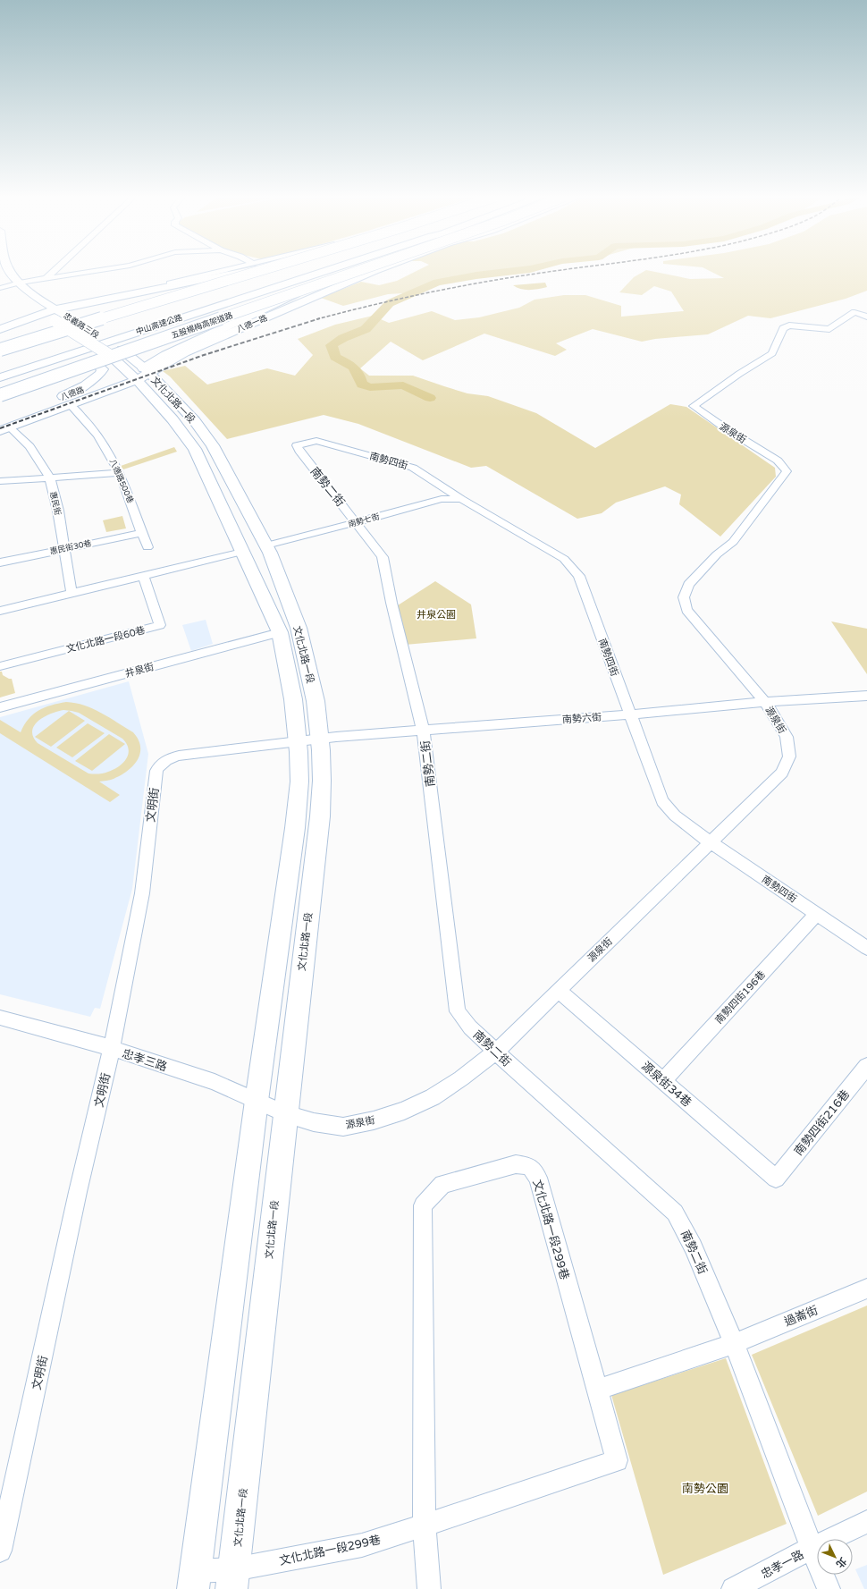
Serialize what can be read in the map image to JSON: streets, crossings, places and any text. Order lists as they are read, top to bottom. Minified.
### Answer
{"streets":{"highway":["中山高速公路","五股楊梅高架道路"],"street":["八德一路","忠義路三段","八德路","文化北路一段","源泉街","南勢四街","八德路500巷","南勢二街","惠民街","南勢七街","惠民街30巷","文化北路一段60巷","井泉街","南勢六街","文明街","南勢四街196巷","忠孝三路","源泉街34巷","南勢四街216巷","文化北路一段299巷","過崙街","忠孝一路"]},"crossings":[["八德一路","八德路"],["八德一路","文化北路一段"],["忠義路三段","文化北路一段"],["八德路","文化北路一段"],["八德路","八德路500巷"],["八德路","惠民街"],["文化北路一段","源泉街"],["文化北路一段","南勢七街"],["文化北路一段","井泉街"],["文化北路一段","南勢六街"],["文化北路一段","文明街"],["文化北路一段","忠孝三路"],["文化北路一段","文化北路一段299巷"],["源泉街","南勢四街"],["源泉街","南勢二街"],["源泉街","南勢六街"],["源泉街","忠孝三路"],["源泉街","源泉街34巷"],["南勢四街","南勢二街"],["南勢四街","南勢七街"],["南勢四街","南勢六街"],["南勢四街","南勢四街196巷"],["八德路500巷","惠民街30巷"],["南勢二街","南勢七街"],["南勢二街","南勢六街"],["南勢二街","過崙街"],["南勢二街","忠孝一路"],["惠民街","惠民街30巷"],["南勢六街","文明街"],["文明街","忠孝三路"],["南勢四街196巷","源泉街34巷"],["源泉街34巷","南勢四街216巷"],["文化北路一段299巷","過崙街"]],"parks":["井泉公園","南勢公園"],"north":"bottom right"}
